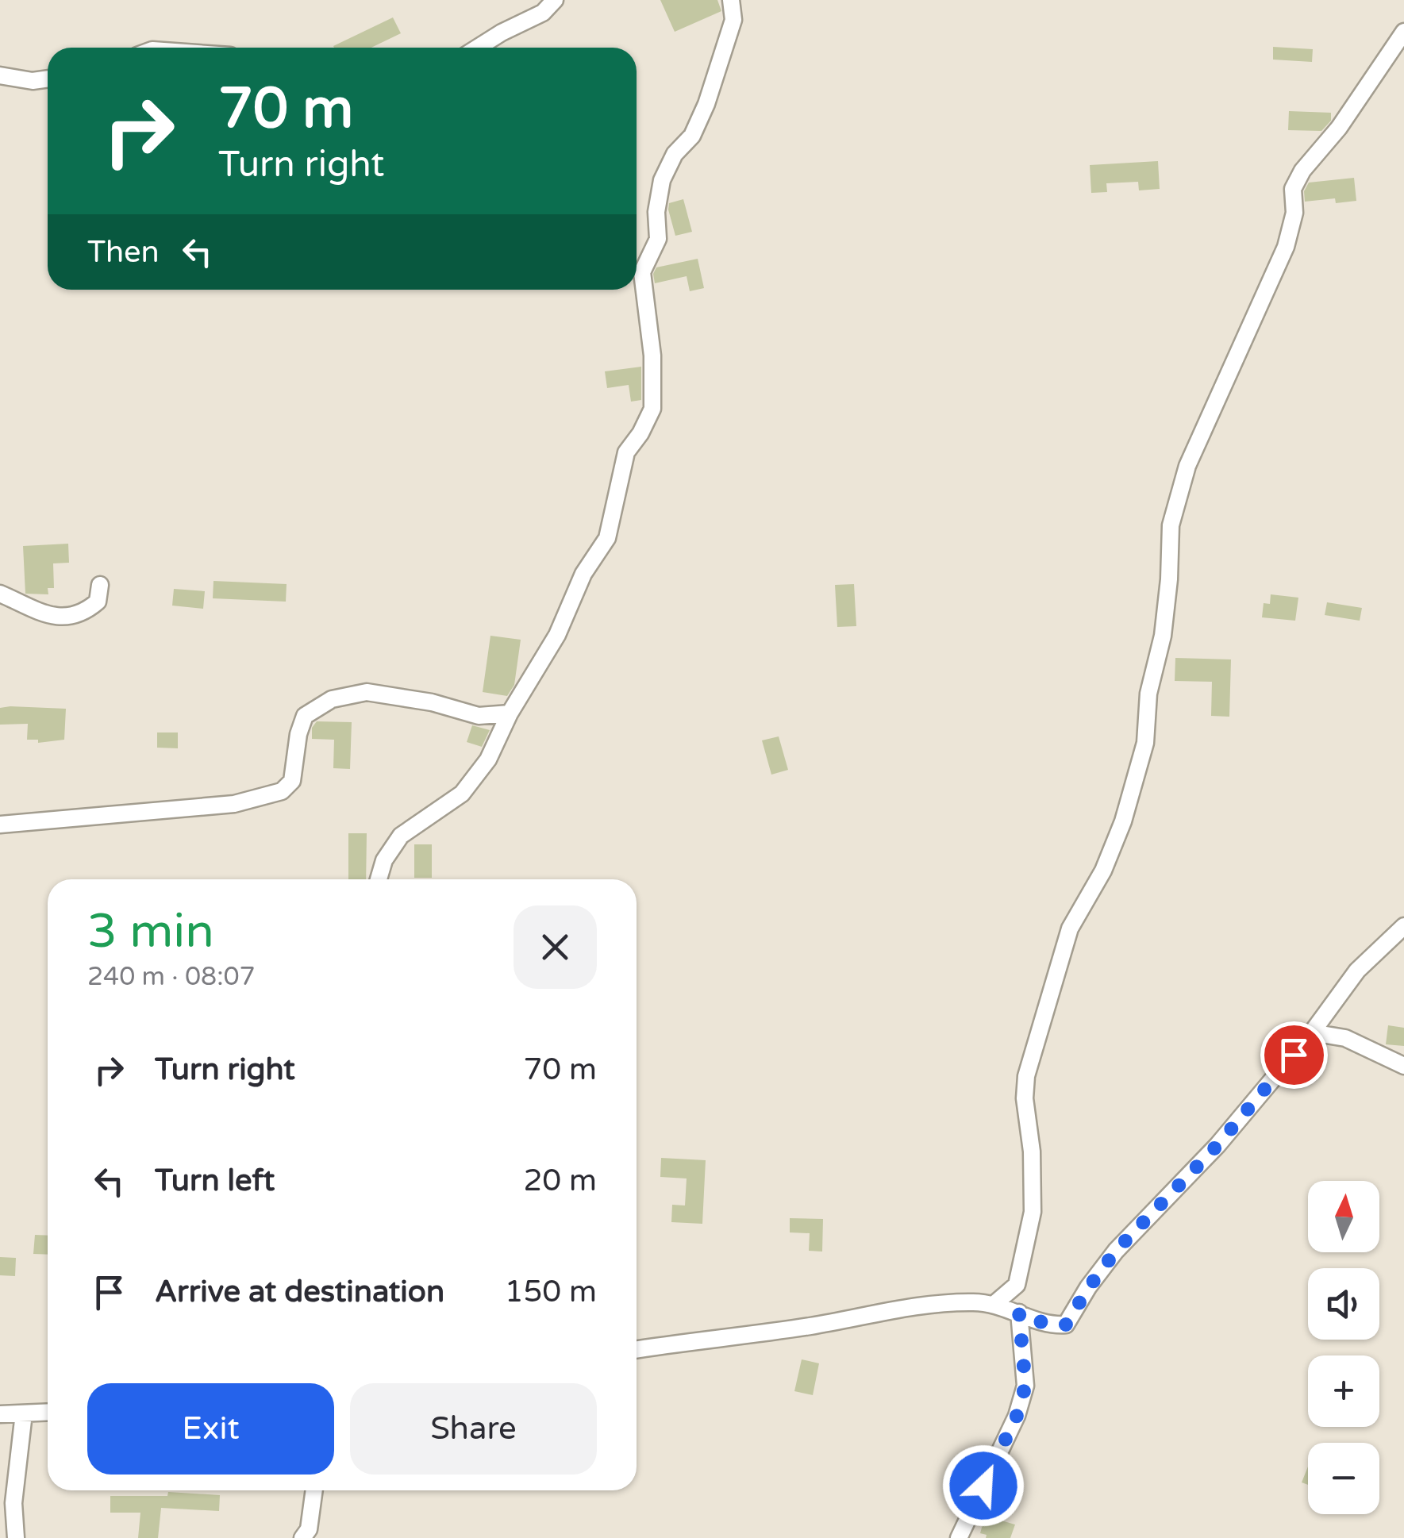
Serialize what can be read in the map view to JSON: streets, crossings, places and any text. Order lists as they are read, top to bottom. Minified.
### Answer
{"north":"top","page":{"turn":["70 m","Turn right"],"then":"Then","heading":["3 min","240 m · 08:07"],"list":[{"name":"Turn right","value":"70 m"},{"name":"Turn left","value":"20 m"},{"name":"Arrive at destination","value":"150 m"}],"map_buttons":["+","−"],"buttons":["Exit","Share"]}}
